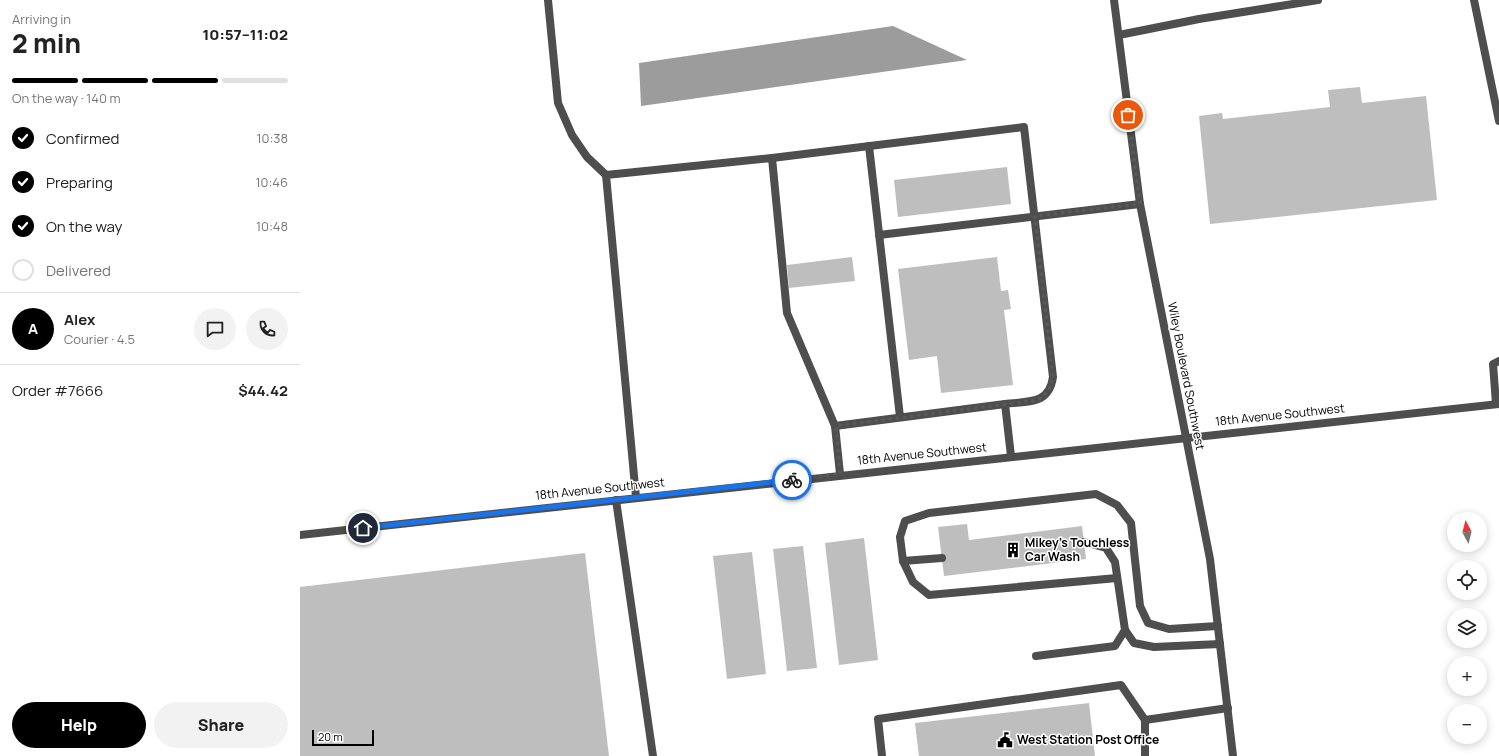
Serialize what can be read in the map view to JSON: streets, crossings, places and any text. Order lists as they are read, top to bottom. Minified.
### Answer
{"streets":{"street":["Wiley Boulevard Southwest","18th Avenue Southwest"]},"crossings":[["Wiley Boulevard Southwest","18th Avenue Southwest"]],"places":{"building":["Mikey's Touchless Car Wash"],"public building":["West Station Post Office"]},"scale_bar":"20 m","north":"top","page":{"heading":["2 min","Arriving in","10:57–11:02"],"panel":["Alex","Courier · 4.5","Order #7666","$44.42"],"bar":"On the way · 140 m","list":[["Confirmed","10:38"],["Preparing","10:46"],["On the way","10:48"],"Delivered"],"round":"A","map_buttons":["+","−"],"buttons":["Help","Share"],"scale":"20 m"}}
